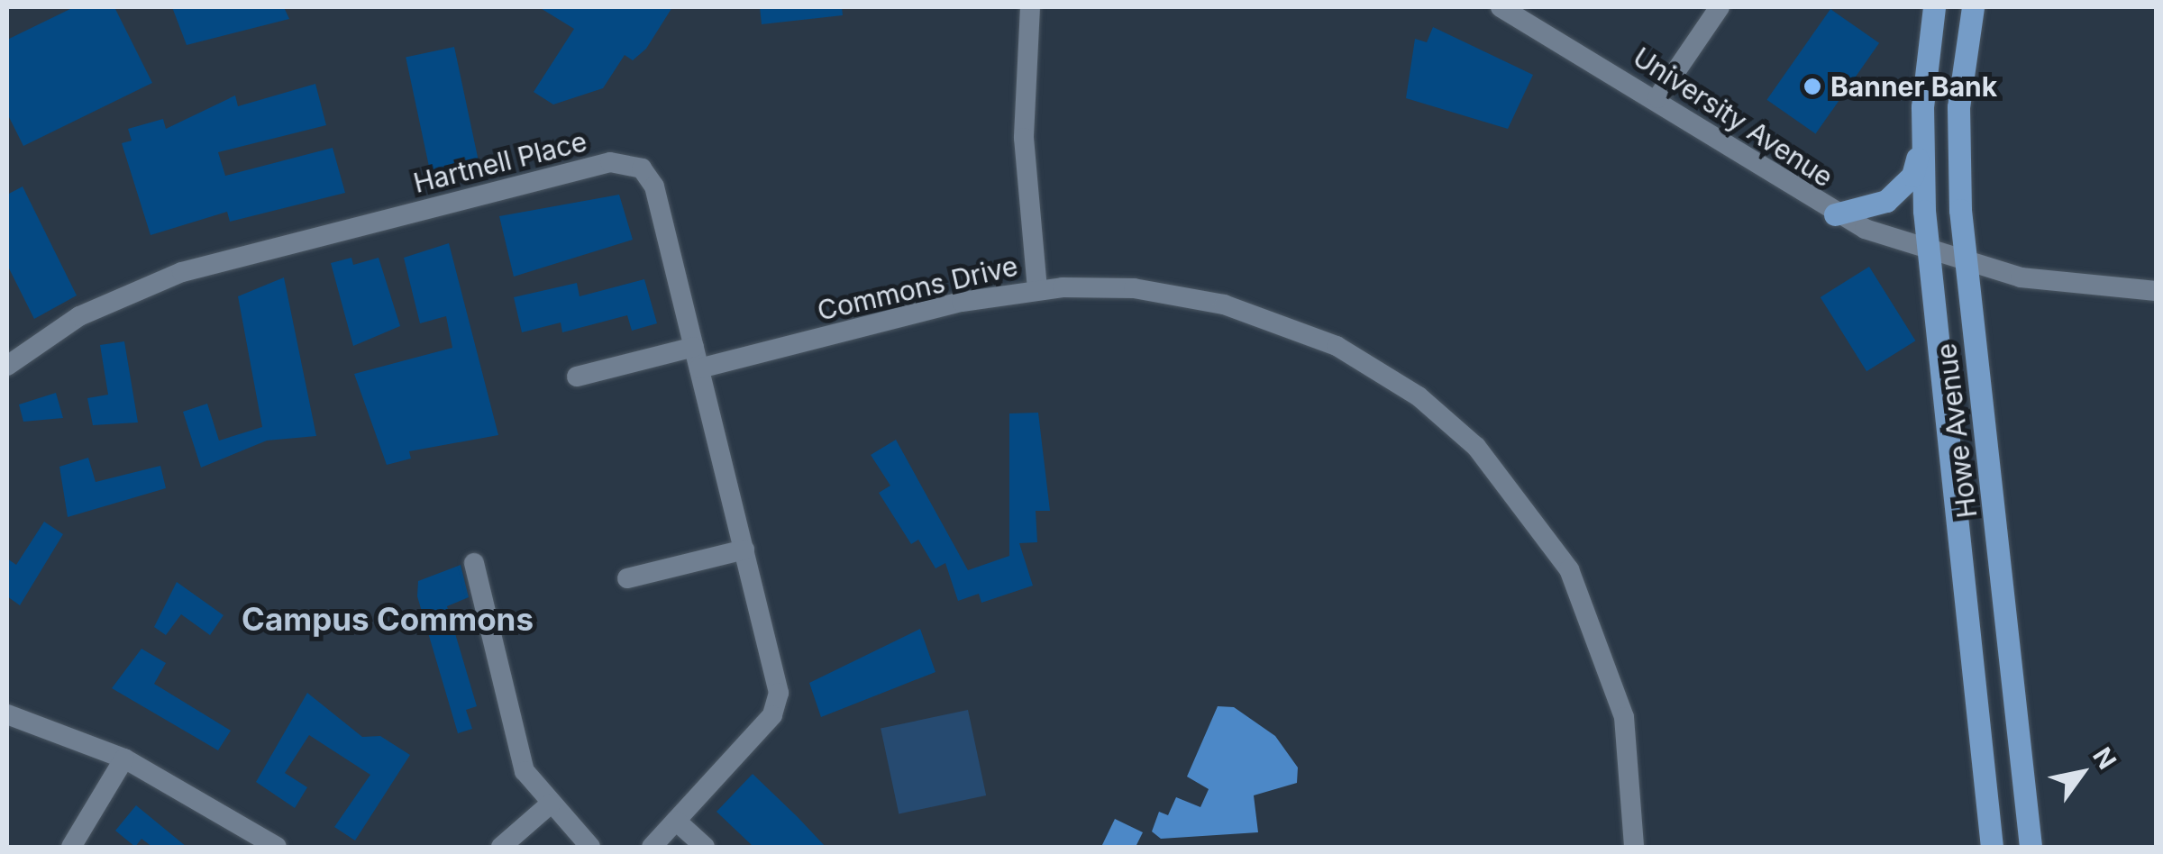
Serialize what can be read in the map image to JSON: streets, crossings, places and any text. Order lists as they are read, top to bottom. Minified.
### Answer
{"streets":{"main road":["Howe Avenue"],"street":["University Avenue","Hartnell Place","Commons Drive"]},"crossings":[["University Avenue","Howe Avenue"],["Hartnell Place","Commons Drive"]],"districts":["Campus Commons"],"places":["Banner Bank"],"north":"top right"}
